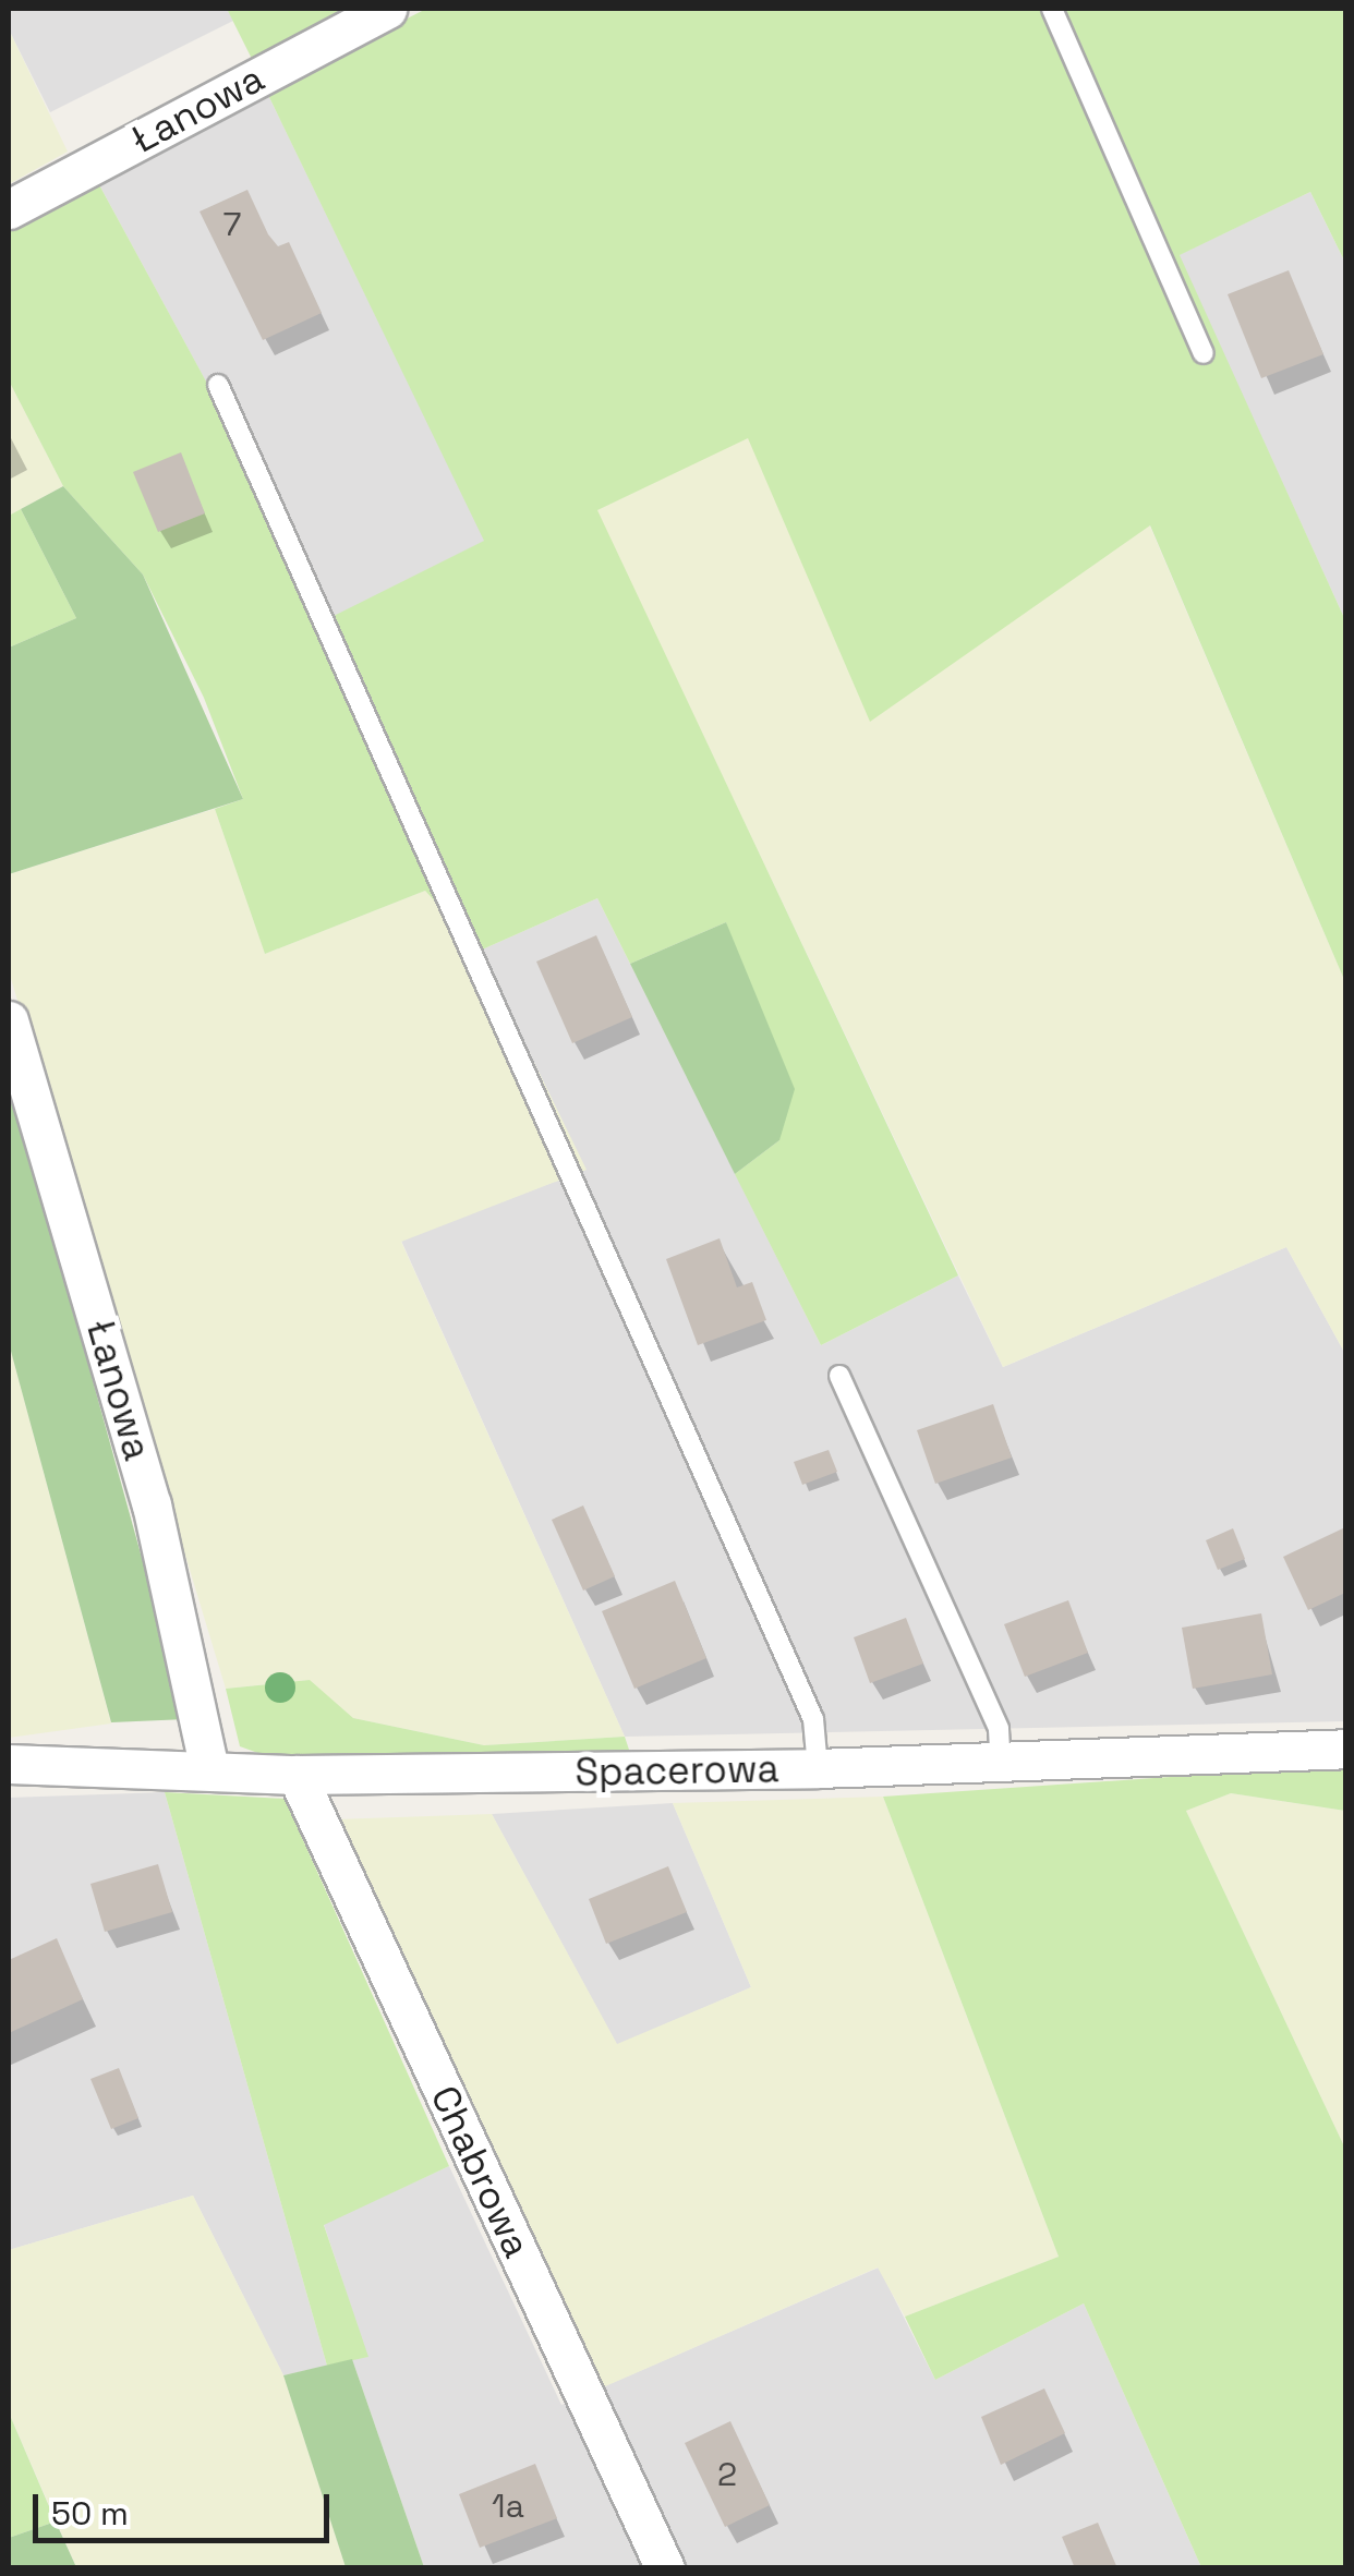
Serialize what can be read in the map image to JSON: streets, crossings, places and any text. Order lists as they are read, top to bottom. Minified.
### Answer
{"streets":{"street":["Łanowa","Spacerowa","Chabrowa"]},"crossings":[["Łanowa","Spacerowa"],["Spacerowa","Chabrowa"]],"house_numbers":["7","2","1a"],"scale_bar":"50 m"}
